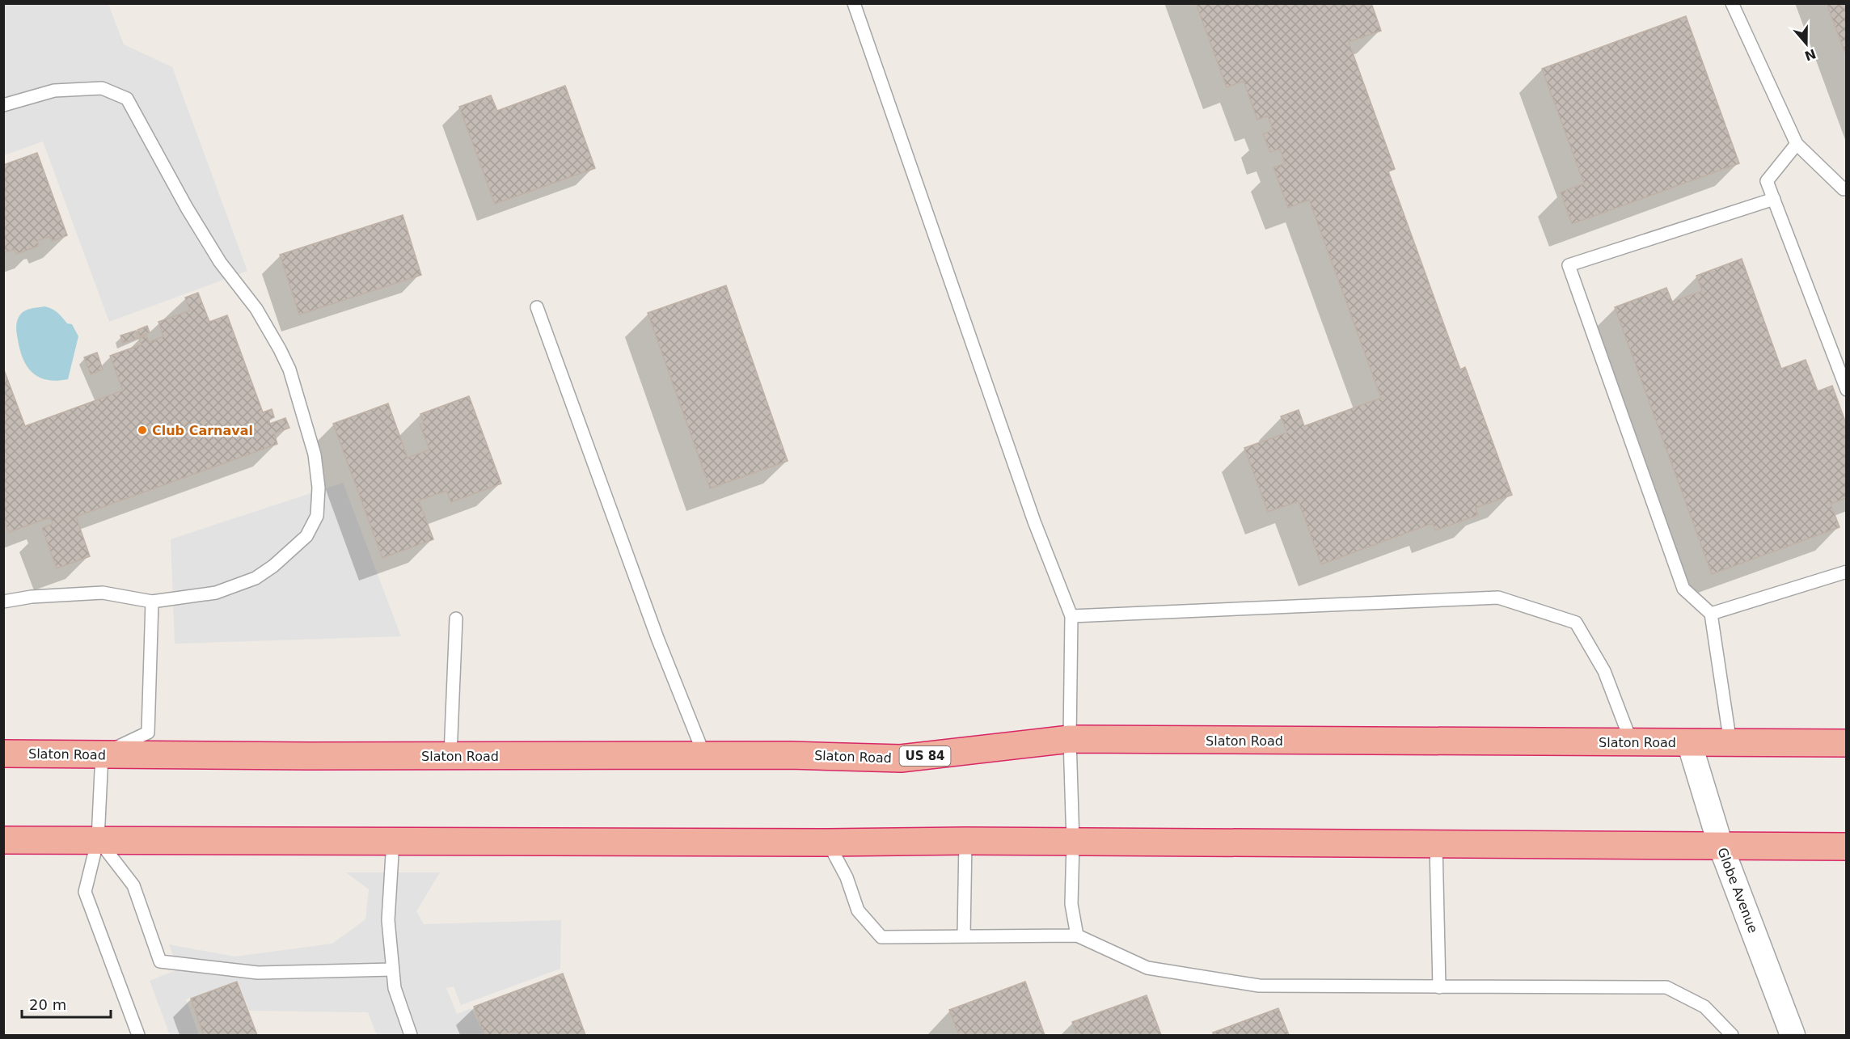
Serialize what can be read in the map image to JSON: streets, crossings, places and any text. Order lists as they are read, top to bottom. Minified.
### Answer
{"streets":{"highway":["Slaton Road","US 84"],"street":["Globe Avenue"]},"crossings":[["Slaton Road","Globe Avenue"]],"places":["Club Carnaval"],"scale_bar":"20 m","north":"bottom"}
